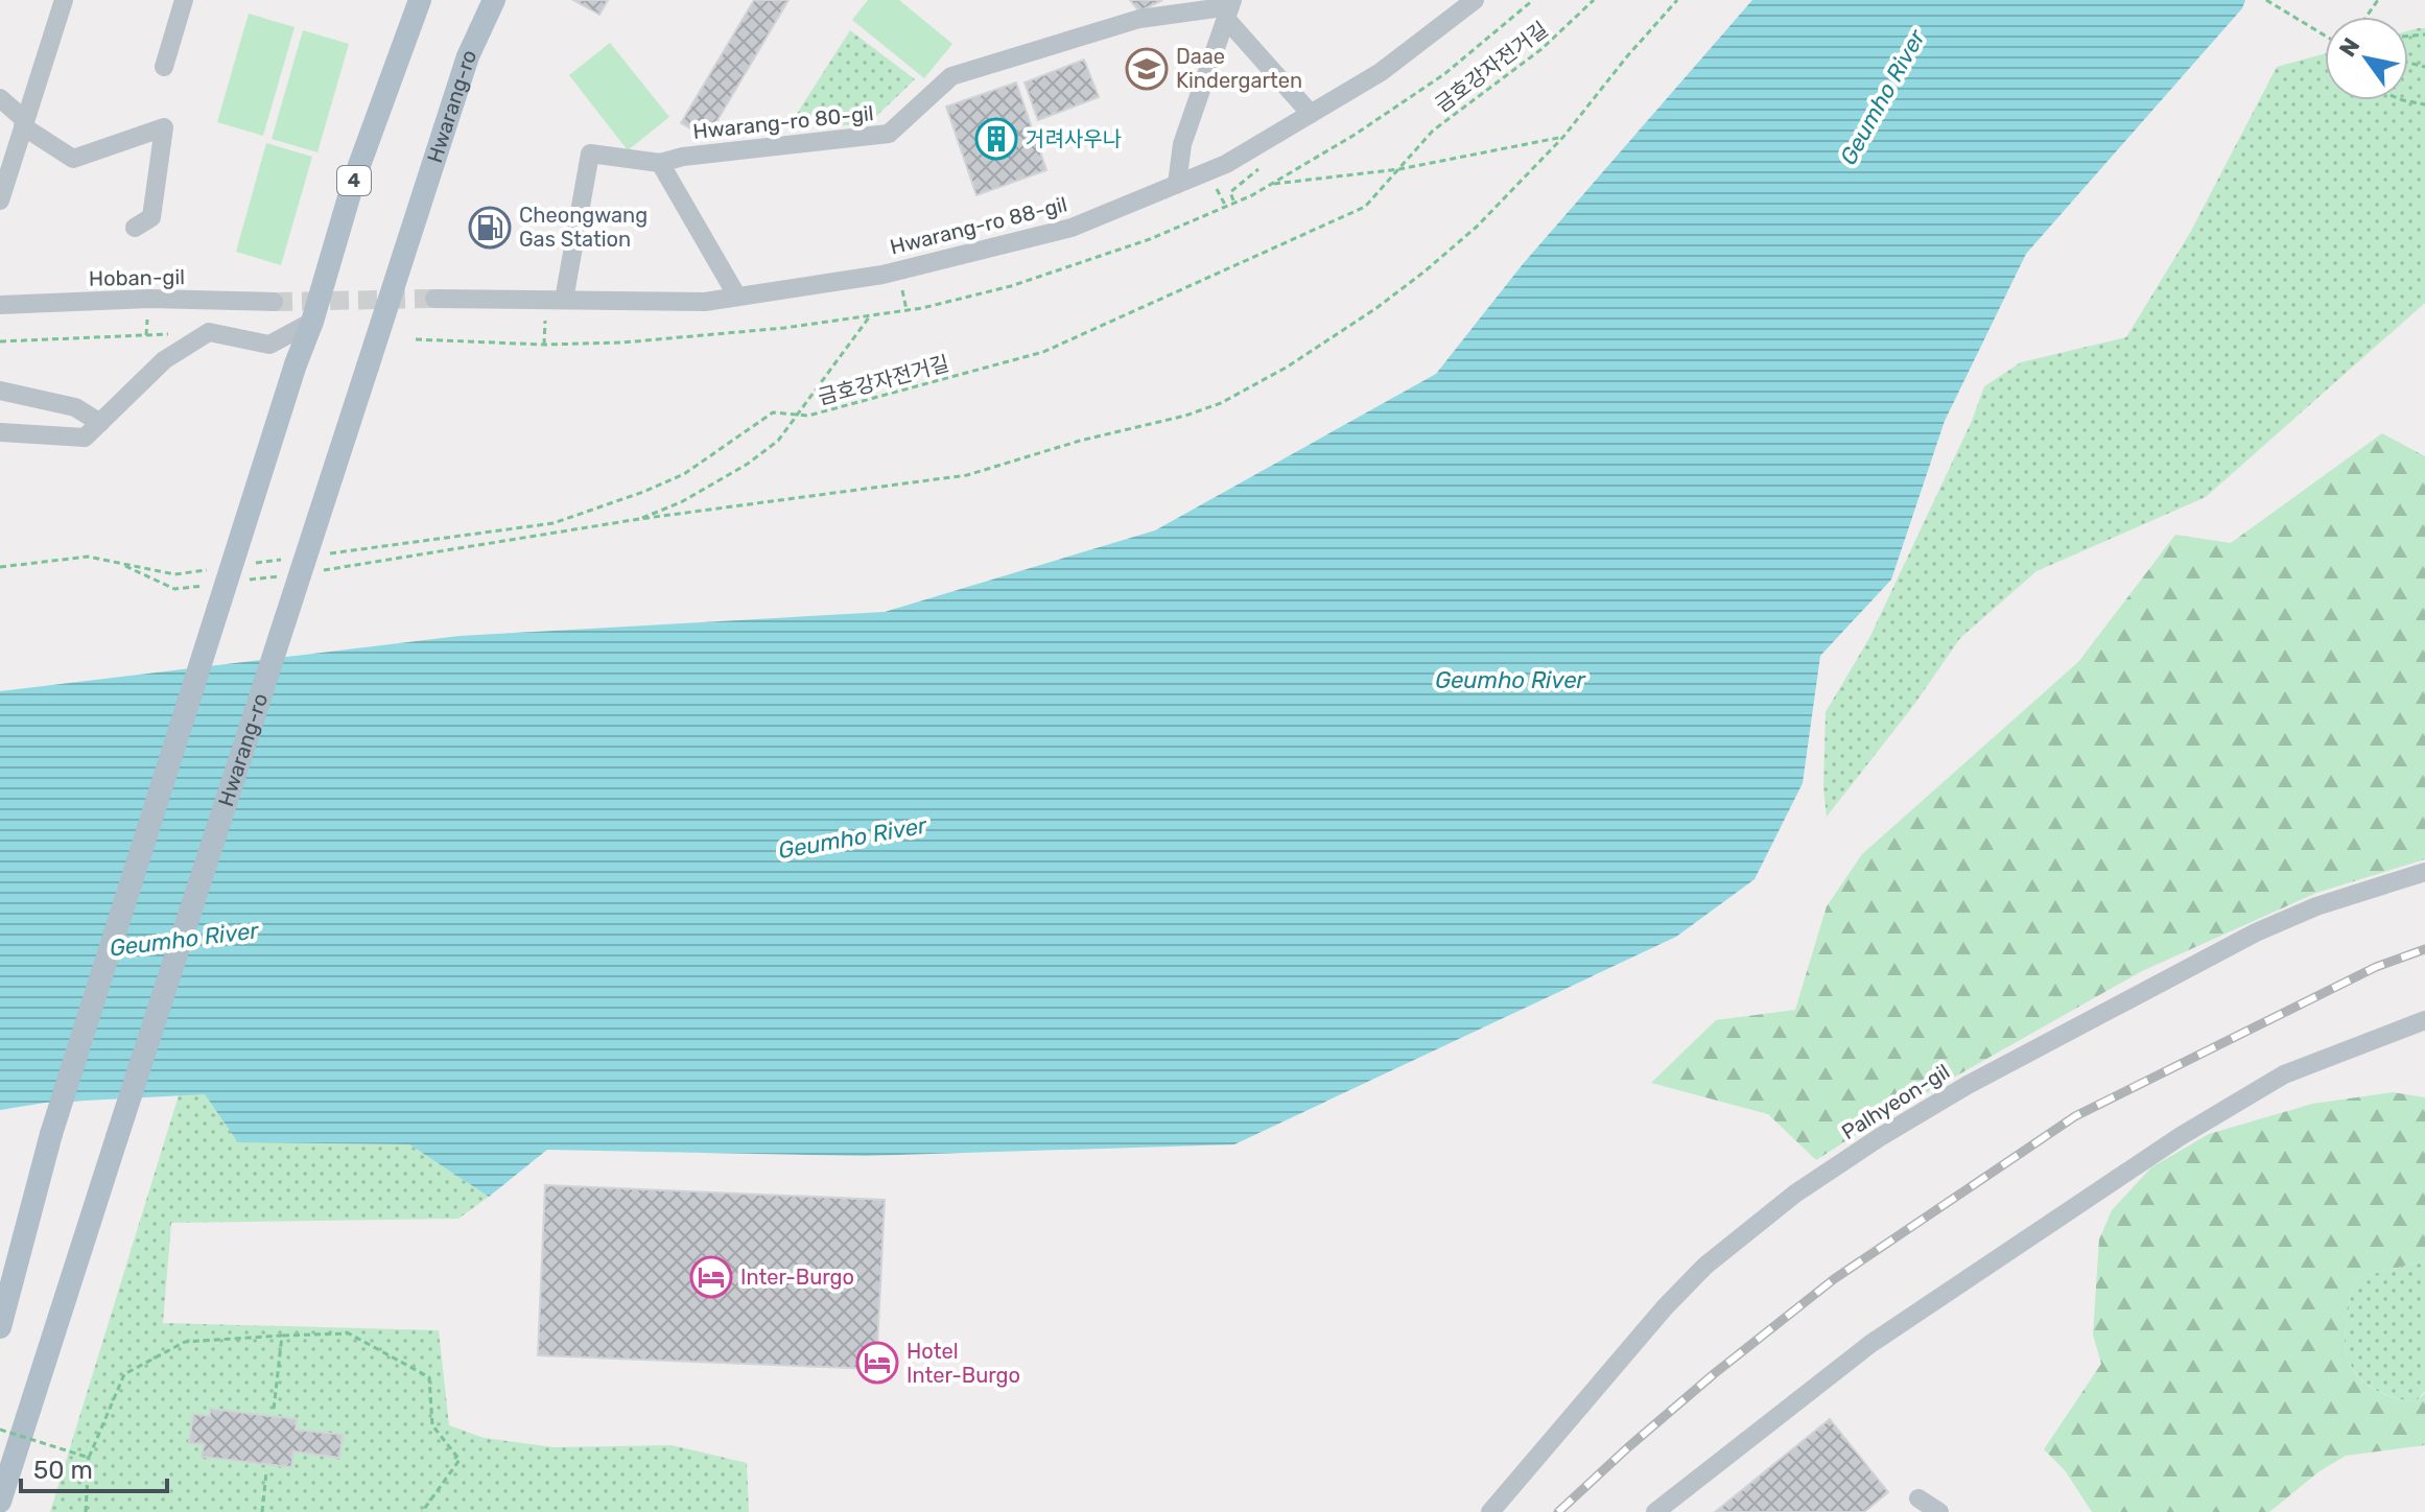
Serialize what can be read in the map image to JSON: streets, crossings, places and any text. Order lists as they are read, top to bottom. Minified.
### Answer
{"streets":{"main road":["Hwarang-ro","4"],"street":["Hwarang-ro 80-gil","Hwarang-ro 88-gil","Hoban-gil","Palhyeon-gil"],"path":["금호강자전거길"]},"crossings":[["Hwarang-ro 80-gil","Hwarang-ro 88-gil"]],"water":["Geumho River"],"places":{"school or university":["Daae Kindergarten"],"building":["거려사우나"],"fuel station":["Cheongwang Gas Station"],"hotel":["Inter-Burgo","Hotel Inter-Burgo"]},"scale_bar":"50 m","north":"top left"}
